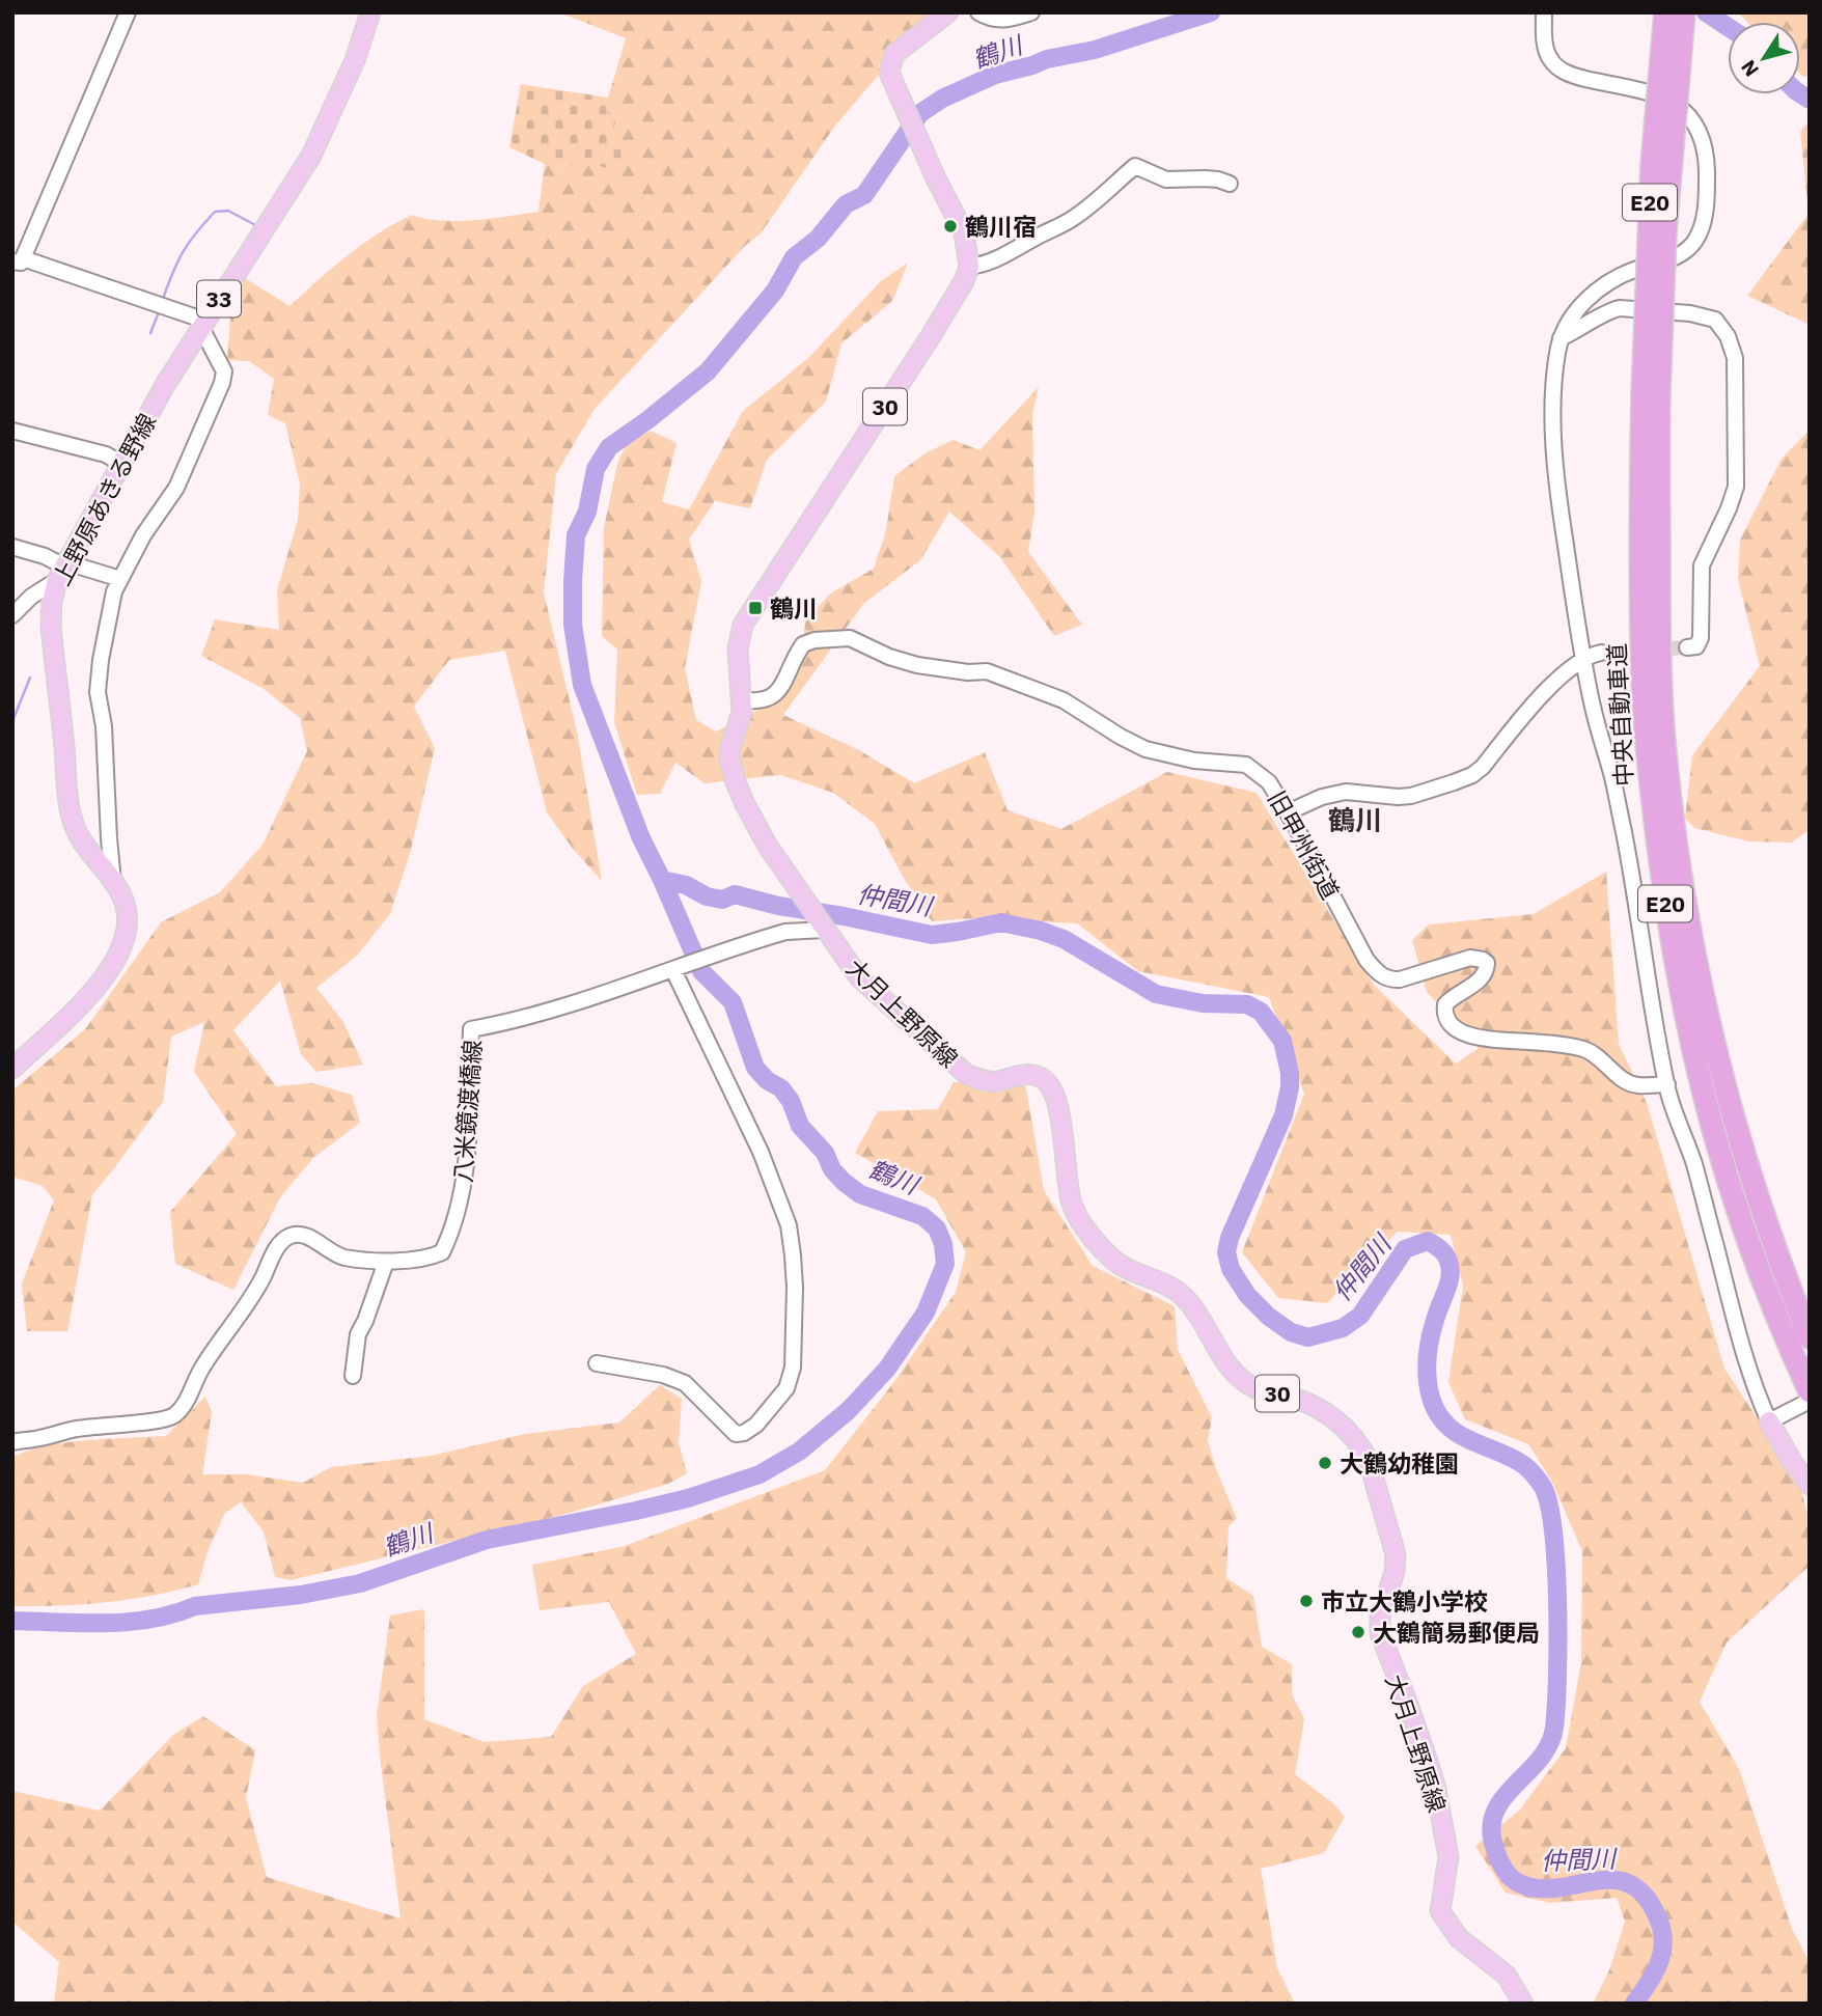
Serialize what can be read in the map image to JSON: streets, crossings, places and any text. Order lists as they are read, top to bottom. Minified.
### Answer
{"streets":{"highway":["E20","中央自動車道"],"main road":["33","30","上野原あきる野線","大月上野原線"],"street":["旧甲州街道","八米鏡渡橋線"]},"crossings":[["旧甲州街道","大月上野原線"]],"districts":["鶴川"],"water":["鶴川","仲間川"],"places":{"other":["鶴川宿","大鶴幼稚園","市立大鶴小学校","大鶴簡易郵便局"],"transit":["鶴川"]},"north":"bottom left"}
